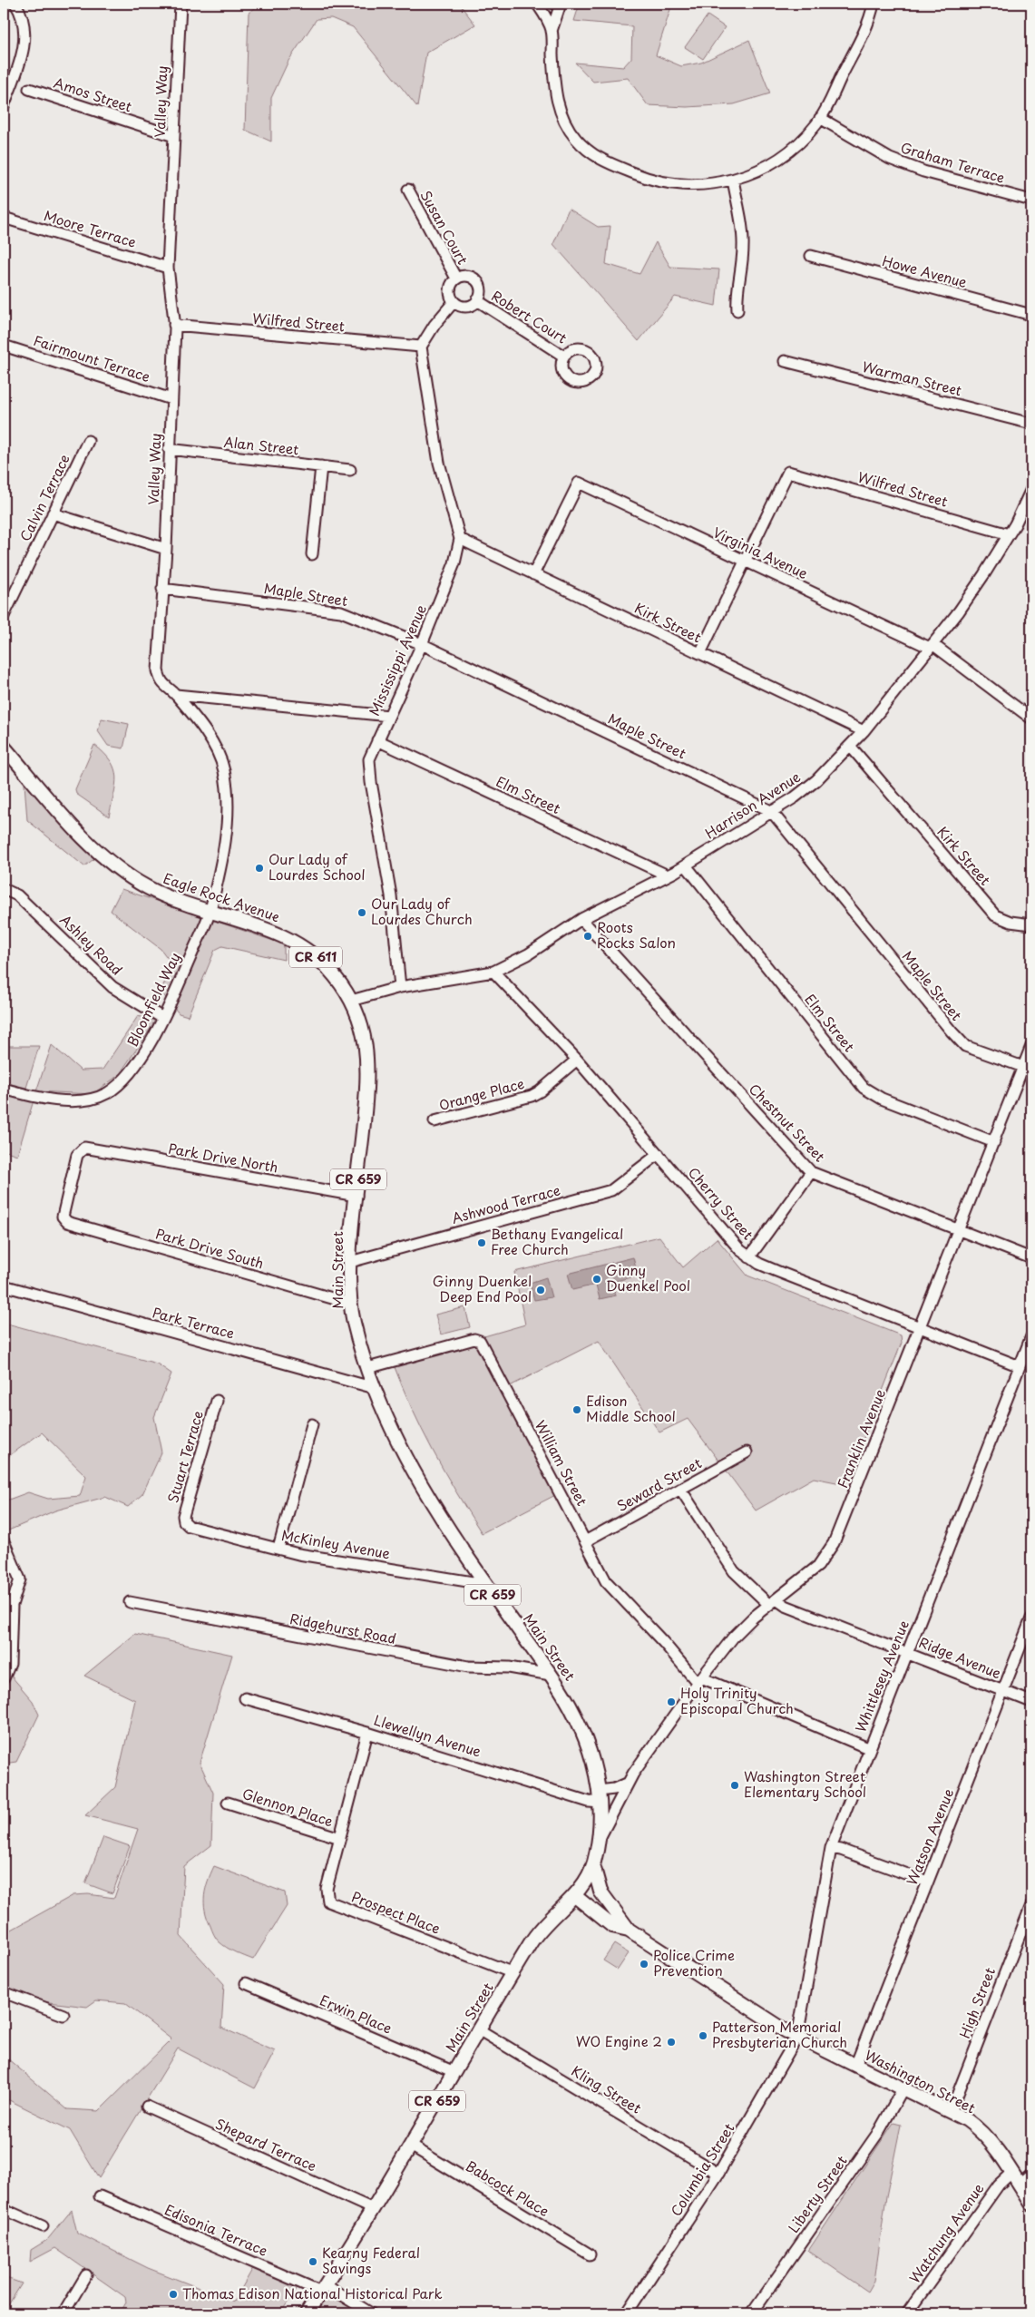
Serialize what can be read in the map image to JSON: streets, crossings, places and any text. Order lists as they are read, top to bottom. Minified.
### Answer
{"streets":{"main road":["Eagle Rock Avenue","CR 611","CR 659","Main Street","Washington Street"],"street":["Amos Street","Valley Way","Graham Terrace","Susan Court","Moore Terrace","Howe Avenue","Robert Court","Wilfred Street","Fairmount Terrace","Warman Street","Alan Street","Calvin Terrace","Virginia Avenue","Maple Street","Kirk Street","Mississippi Avenue","Elm Street","Harrison Avenue","Ashley Road","Bloomfield Way","Orange Place","Chestnut Street","Park Drive North","Cherry Street","Ashwood Terrace","Park Drive South","Park Terrace","Franklin Avenue","Stuart Terrace","William Street","Seward Street","McKinley Avenue","Ridgehurst Road","Ridge Avenue","Whittlesey Avenue","Llewellyn Avenue","Glennon Place","Watson Avenue","Prospect Place","High Street","Erwin Place","Kling Street","Shepard Terrace","Columbia Street","Babcock Place","Liberty Street","Edisonia Terrace","Watchung Avenue"]},"crossings":[["Amos Street","Valley Way"],["Valley Way","Moore Terrace"],["Valley Way","Wilfred Street"],["Valley Way","Fairmount Terrace"],["Valley Way","Alan Street"],["Valley Way","Maple Street"],["Valley Way","Eagle Rock Avenue"],["Valley Way","Bloomfield Way"],["Susan Court","Robert Court"],["Wilfred Street","Virginia Avenue"],["Wilfred Street","Mississippi Avenue"],["Wilfred Street","Harrison Avenue"],["Virginia Avenue","Kirk Street"],["Virginia Avenue","Harrison Avenue"],["Maple Street","Mississippi Avenue"],["Maple Street","Harrison Avenue"],["Maple Street","Franklin Avenue"],["Kirk Street","Mississippi Avenue"],["Kirk Street","Harrison Avenue"],["Mississippi Avenue","Elm Street"],["Mississippi Avenue","Harrison Avenue"],["Elm Street","Harrison Avenue"],["Elm Street","Franklin Avenue"],["Harrison Avenue","Chestnut Street"],["Harrison Avenue","Cherry Street"],["Eagle Rock Avenue","Bloomfield Way"],["Eagle Rock Avenue","Main Street"],["Ashley Road","Bloomfield Way"],["Orange Place","Cherry Street"],["Chestnut Street","Franklin Avenue"],["Park Drive North","Park Drive South"],["Park Drive North","Main Street"],["Cherry Street","Ashwood Terrace"],["Cherry Street","Franklin Avenue"],["Cherry Street","Whittlesey Avenue"],["Ashwood Terrace","Main Street"],["Park Drive South","Main Street"],["Main Street","Park Terrace"],["Main Street","Franklin Avenue"],["Main Street","William Street"],["Main Street","McKinley Avenue"],["Main Street","Ridgehurst Road"],["Main Street","Llewellyn Avenue"],["Main Street","Prospect Place"],["Main Street","Erwin Place"],["Main Street","Washington Street"],["Main Street","Kling Street"],["Main Street","Shepard Terrace"],["Main Street","Babcock Place"],["Main Street","Edisonia Terrace"],["Franklin Avenue","William Street"],["Franklin Avenue","Ridge Avenue"],["Stuart Terrace","McKinley Avenue"],["William Street","Seward Street"],["William Street","Whittlesey Avenue"],["Seward Street","Ridge Avenue"],["Ridge Avenue","Whittlesey Avenue"],["Ridge Avenue","Watson Avenue"],["Whittlesey Avenue","Washington Street"],["Whittlesey Avenue","Columbia Street"],["Glennon Place","Prospect Place"],["Watson Avenue","Washington Street"],["High Street","Washington Street"],["Washington Street","Columbia Street"],["Washington Street","Liberty Street"],["Washington Street","Watchung Avenue"],["Kling Street","Columbia Street"]],"places":["Our Lady of Lourdes School","Our Lady of Lourdes Church","Roots Rocks Salon","Bethany Evangelical Free Church","Ginny Duenkel Pool","Ginny Duenkel Deep End Pool","Edison Middle School","Holy Trinity Episcopal Church","Washington Street Elementary School","Police Crime Prevention","Patterson Memorial Presbyterian Church","WO Engine 2","Kearny Federal Savings","Thomas Edison National Historical Park"]}
